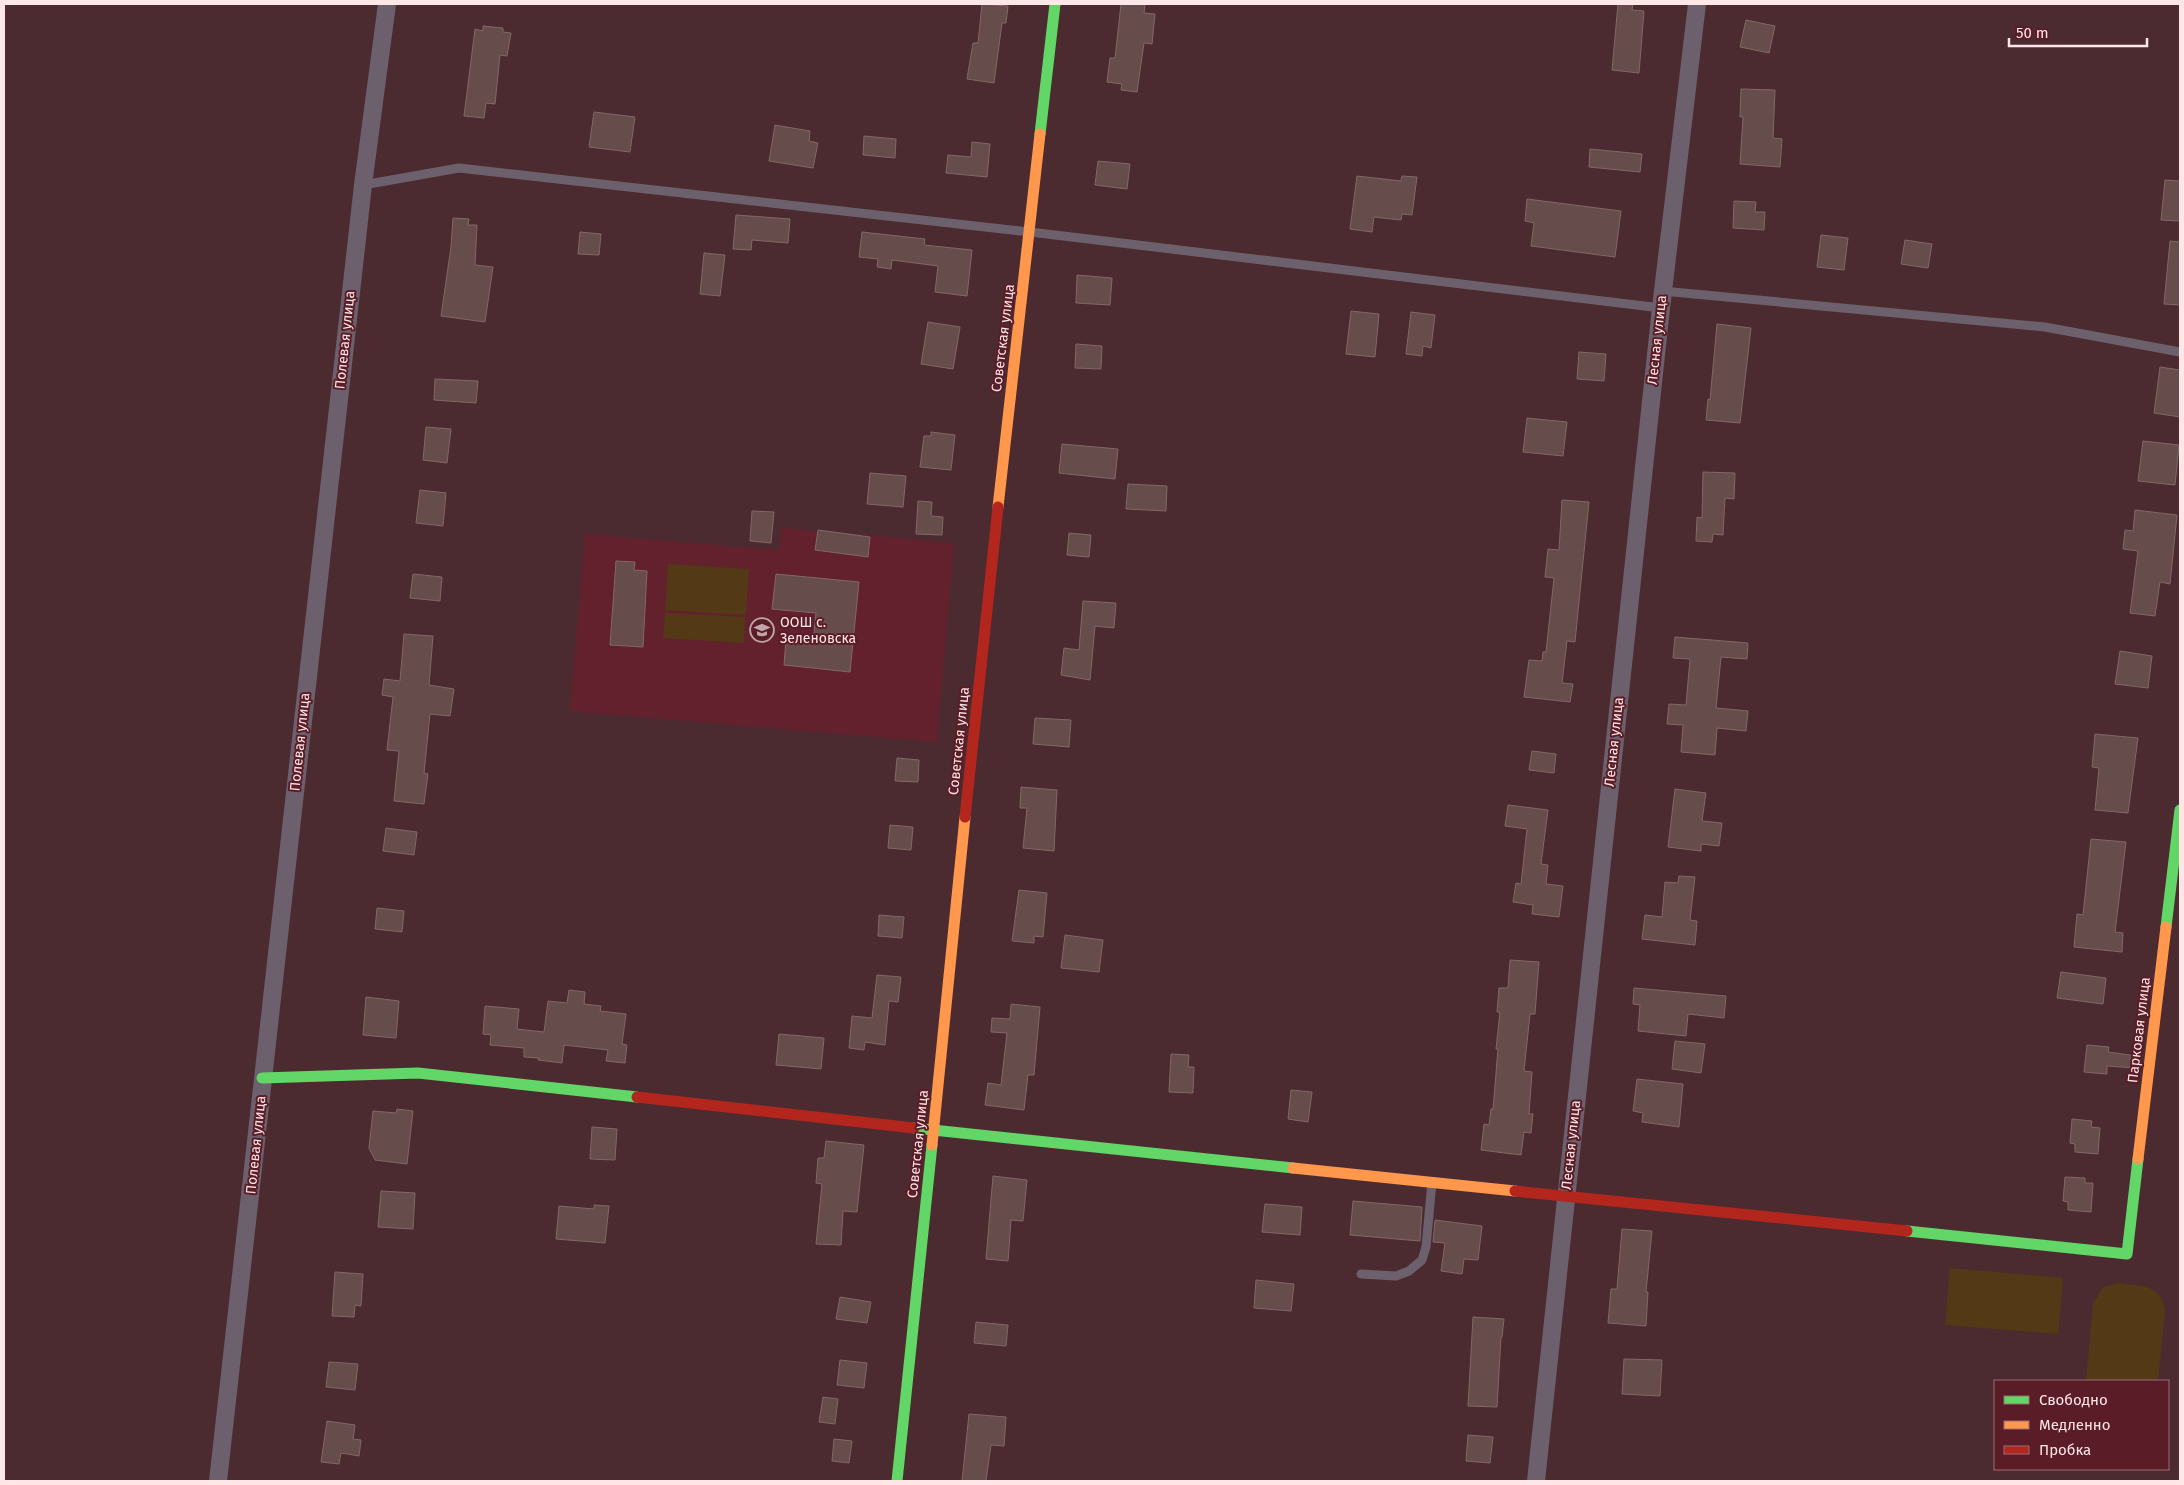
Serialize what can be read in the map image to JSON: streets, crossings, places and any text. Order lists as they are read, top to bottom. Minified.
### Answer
{"streets":{"street":["Советская улица","Полевая улица","Лесная улица","Парковая улица"]},"crossings":[["Лесная улица","Парковая улица"]],"places":{"school or university":["ООШ с. Зеленовска"]},"legend":["Свободно","Медленно","Пробка"],"scale_bar":"50 m"}
